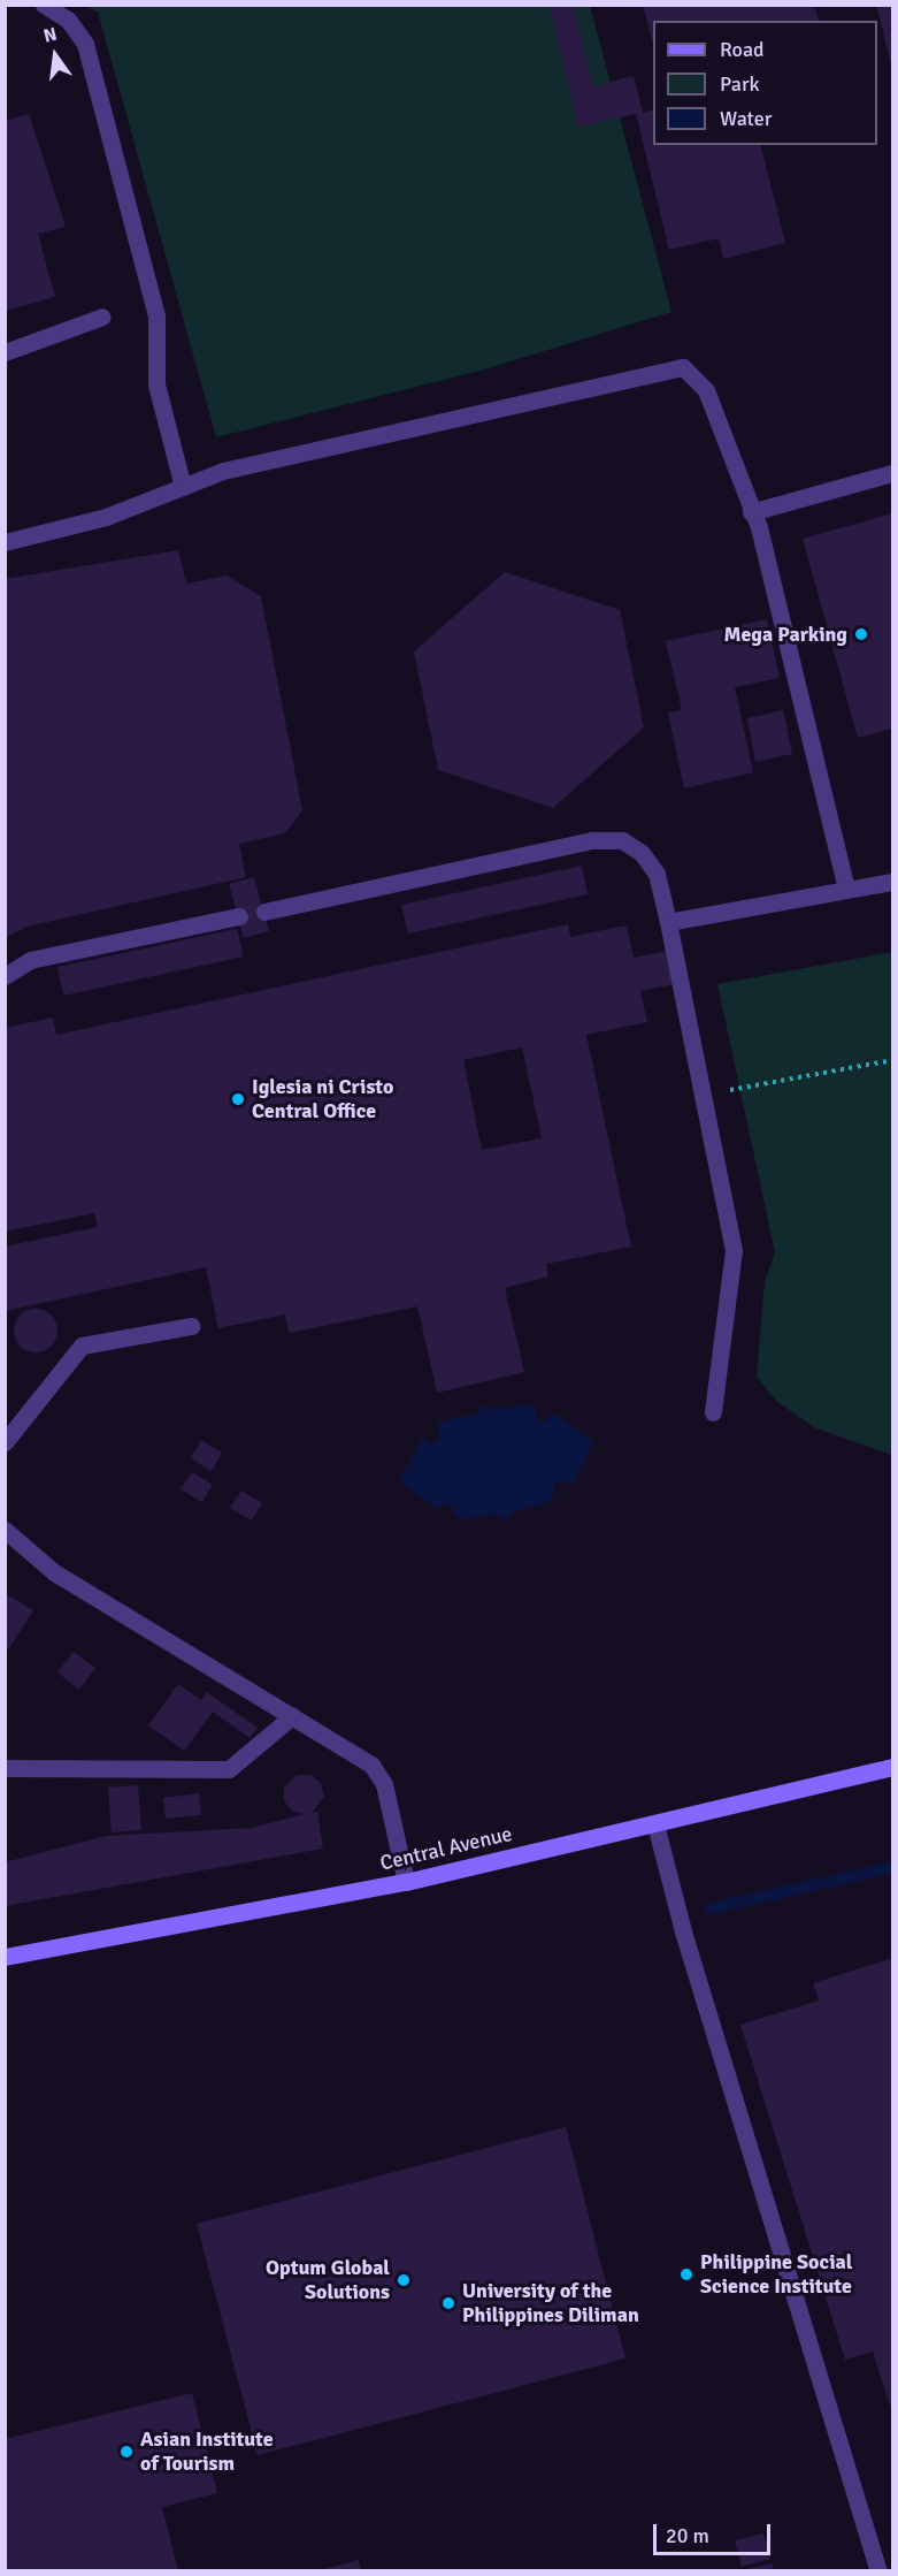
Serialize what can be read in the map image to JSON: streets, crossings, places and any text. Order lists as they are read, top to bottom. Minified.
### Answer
{"streets":{"main road":["Central Avenue"]},"places":["Mega Parking","Iglesia ni Cristo Central Office","Philippine Social Science Institute","Optum Global Solutions","University of the Philippines Diliman","Asian Institute of Tourism"],"legend":["Road","Park","Water"],"scale_bar":"20 m","north":"top"}
